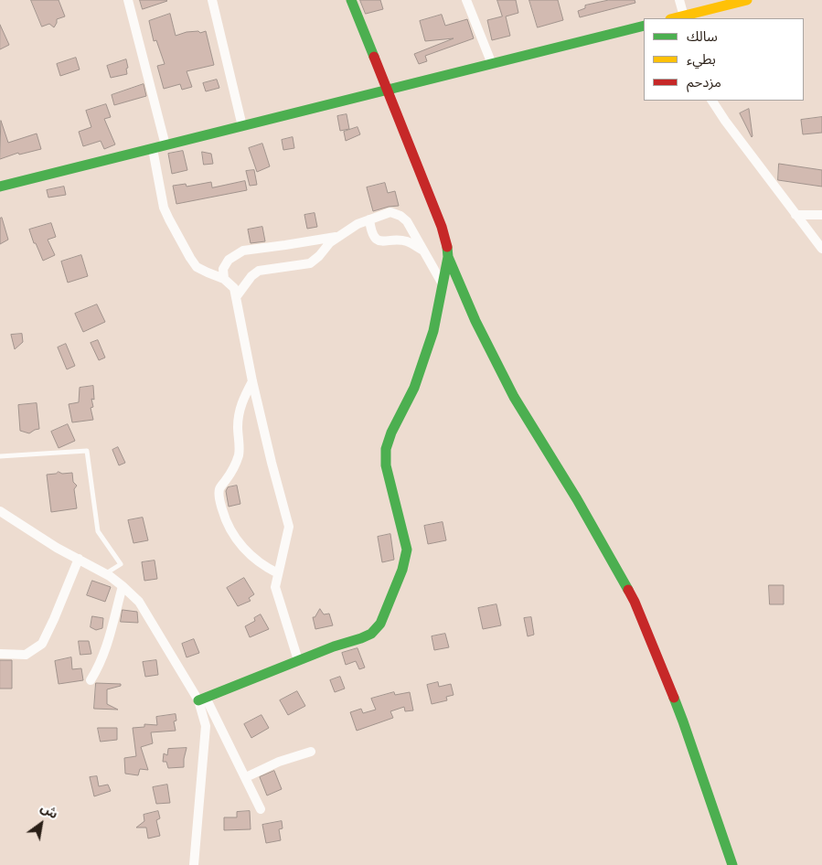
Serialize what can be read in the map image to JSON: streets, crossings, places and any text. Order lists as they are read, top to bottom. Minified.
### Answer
{"legend":["سالك","بطيء","مزدحم"],"north":"top right"}
